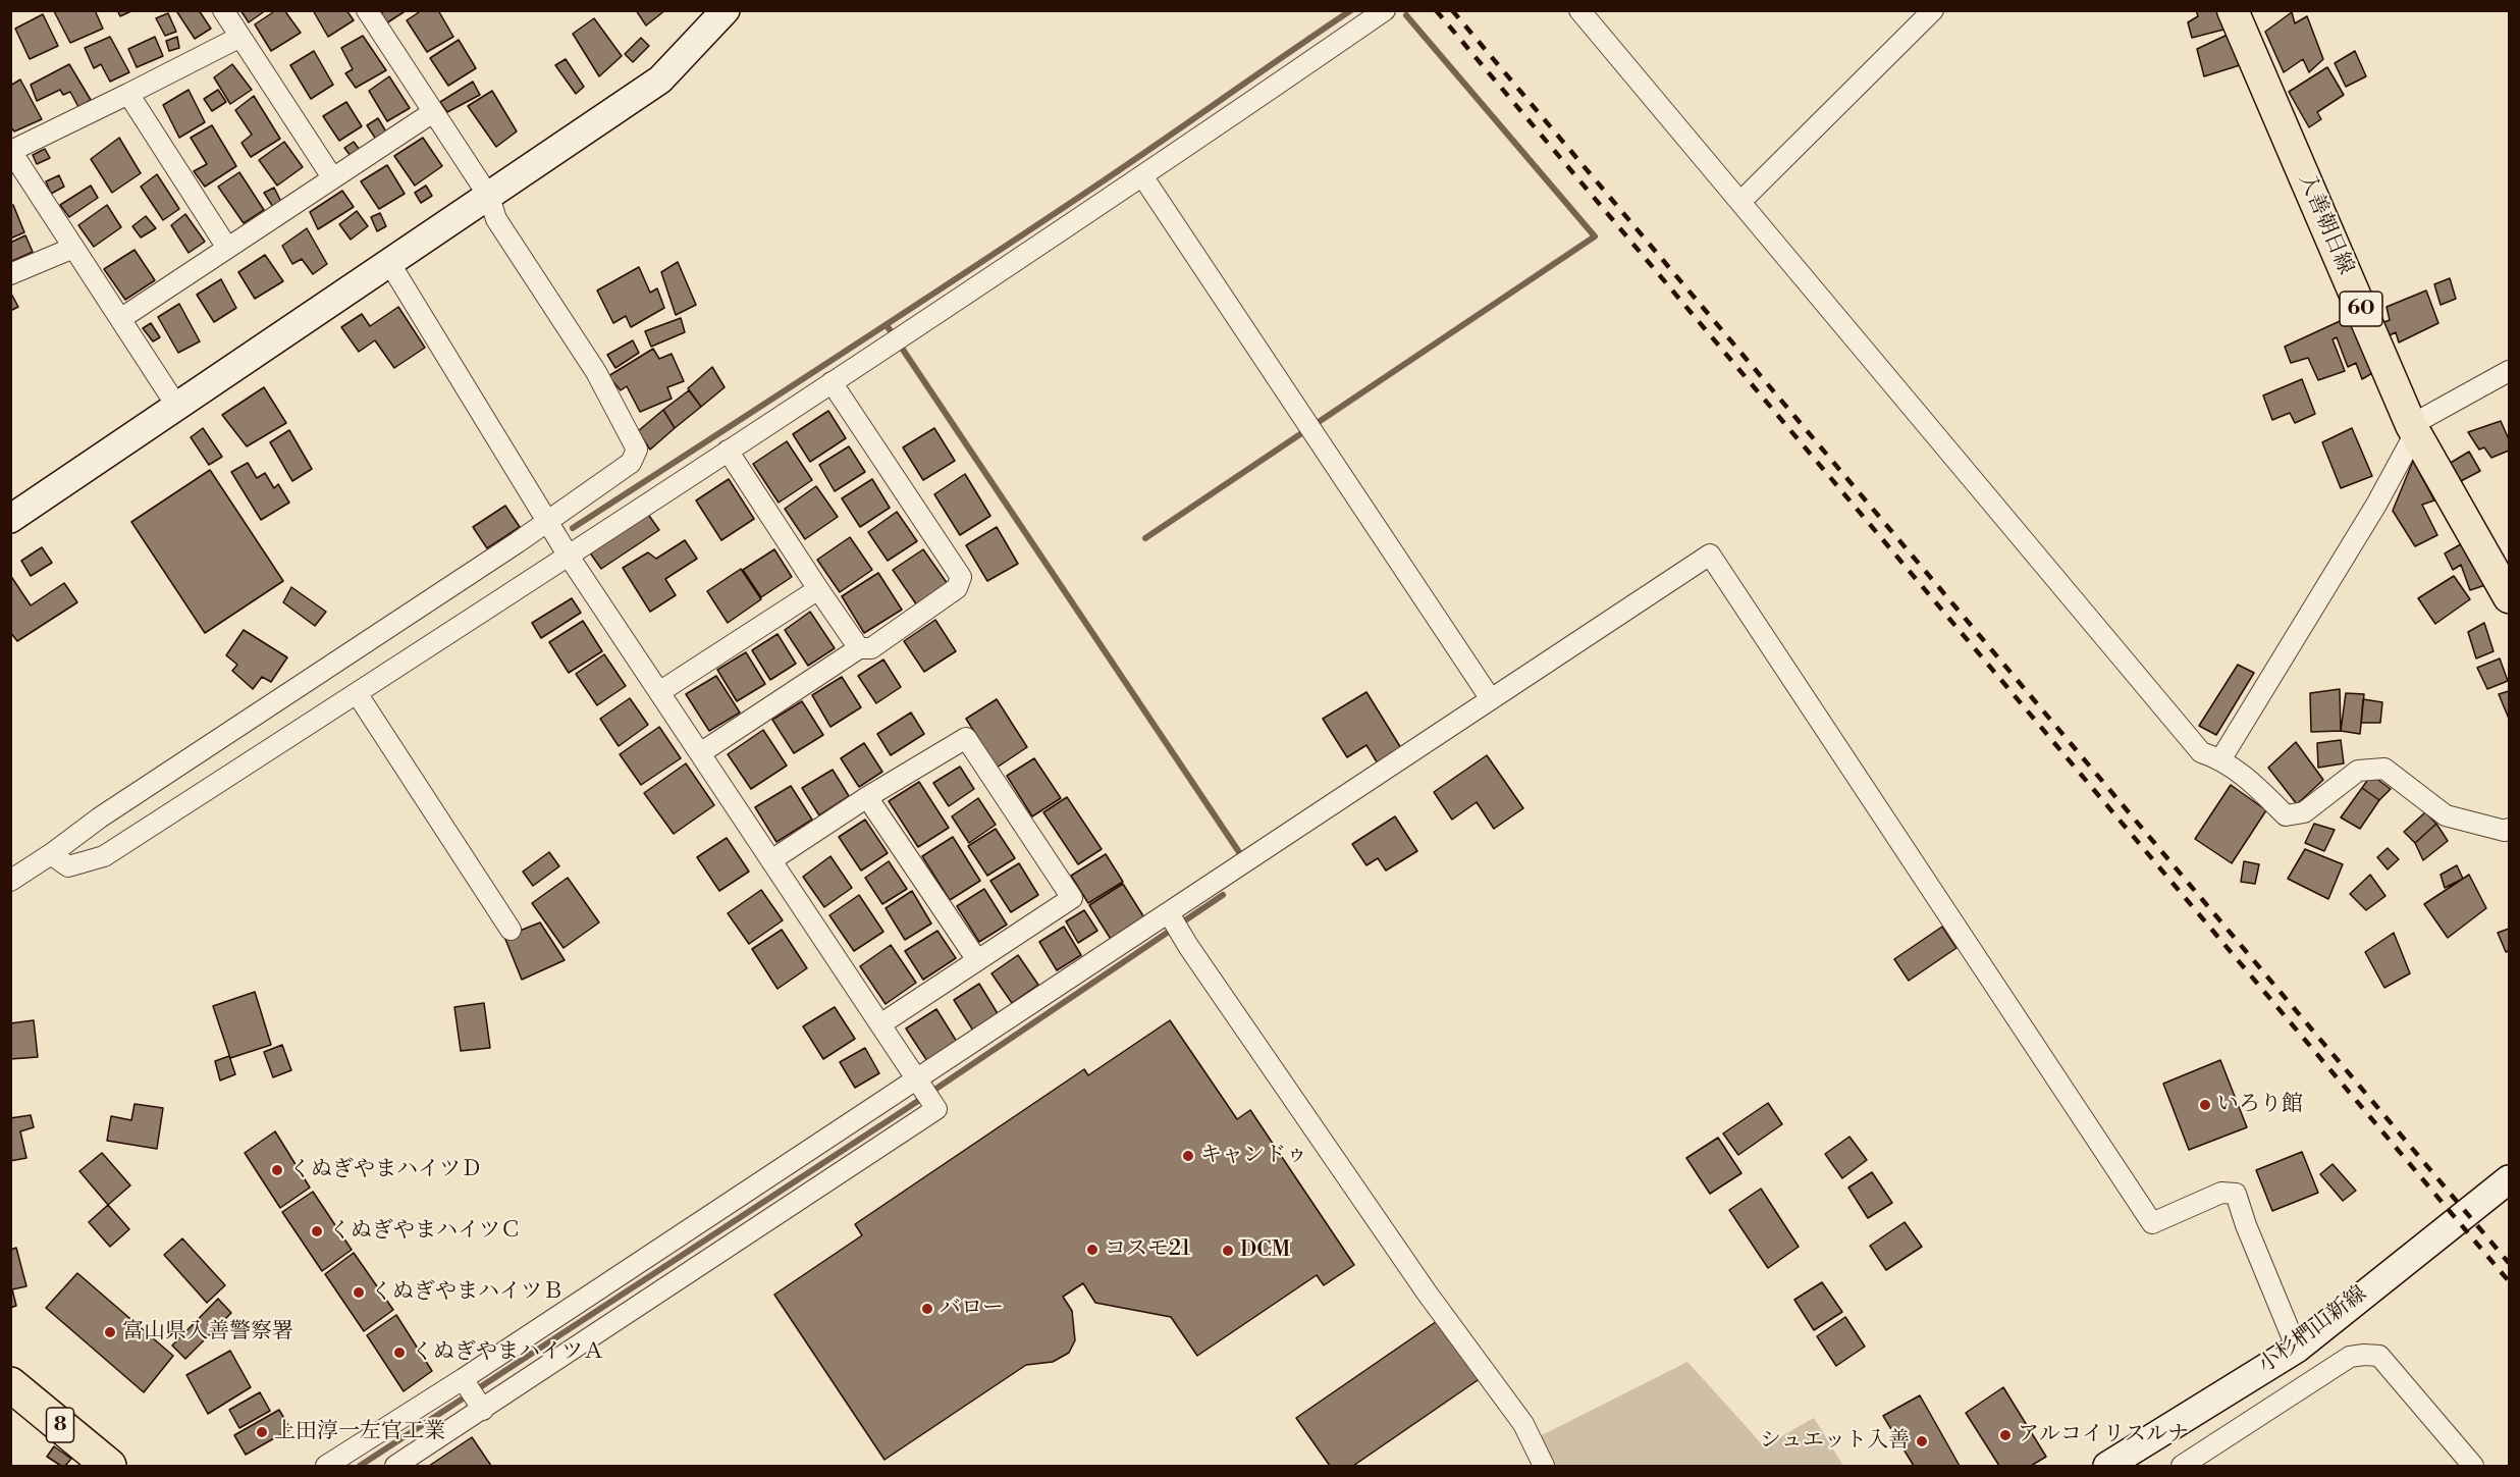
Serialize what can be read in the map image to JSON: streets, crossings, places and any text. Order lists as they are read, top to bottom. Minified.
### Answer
{"streets":{"highway":["8"],"main road":["入善朝日線","60"],"street":["小杉椚山新線"]},"places":["いろり館","キャンドゥ","くぬぎやまハイツＤ","くぬぎやまハイツＣ","コスモ21","DCM","くぬぎやまハイツＢ","バロー","富山県入善警察署","くぬぎやまハイツＡ","上田淳一左官工業","アルコイリスルナ","シュエット入善"]}
